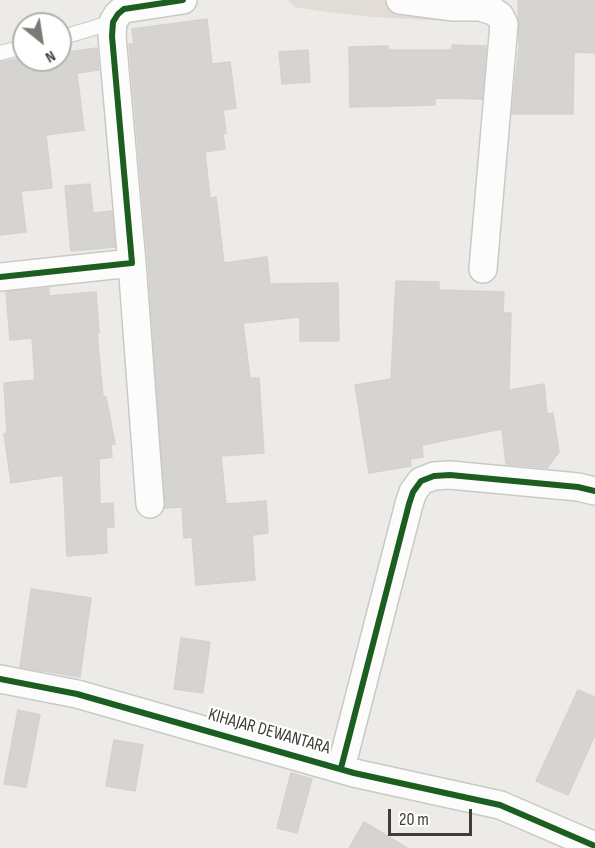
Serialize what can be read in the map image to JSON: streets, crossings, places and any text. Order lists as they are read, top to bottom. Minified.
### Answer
{"streets":{"street":["KIHAJAR DEWANTARA"]},"scale_bar":"20 m","north":"bottom right"}
